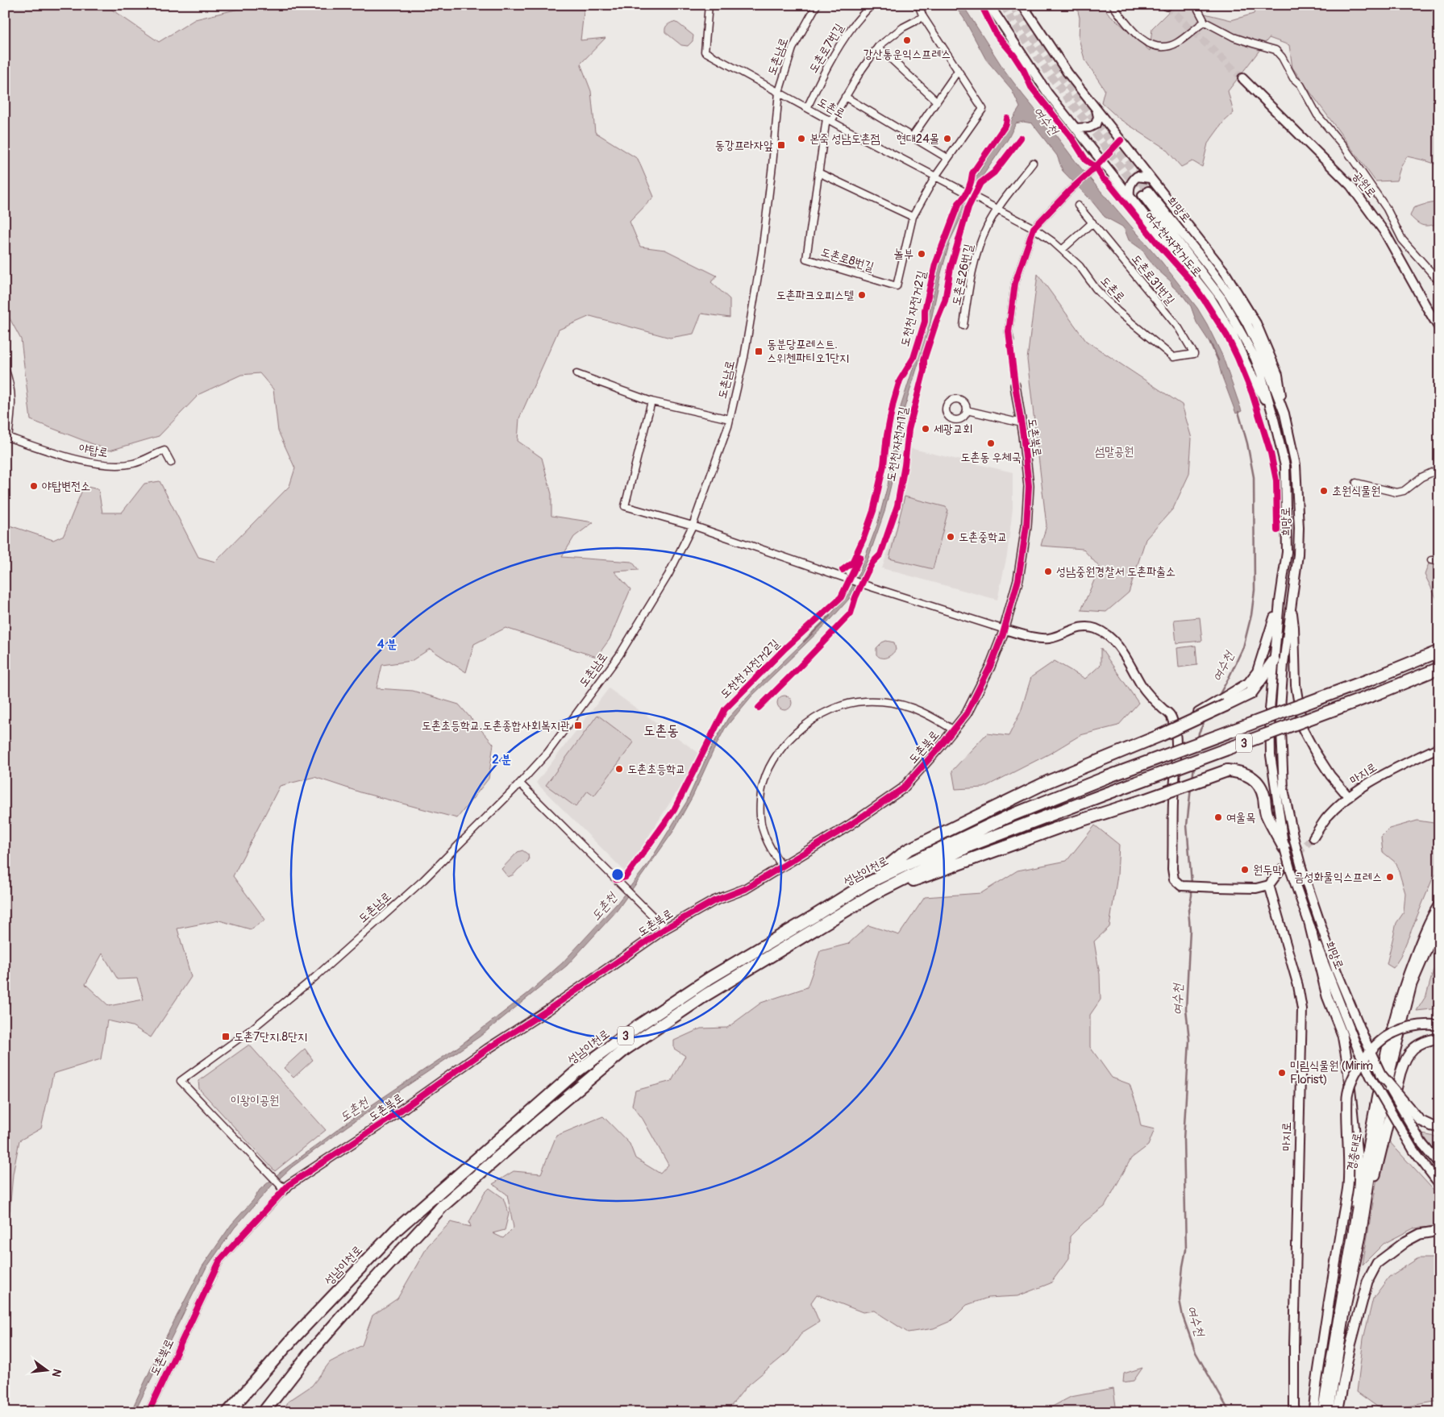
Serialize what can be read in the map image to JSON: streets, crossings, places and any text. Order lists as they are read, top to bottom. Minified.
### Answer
{"streets":{"highway":["3","성남이천로"],"main road":["공원로","희망로","도촌북로","마지로","경충대로"],"street":["도촌로7번길","도촌남로","도촌로","도촌로8번길","도촌로26번길","도촌로31번길","야탑로"],"cycle path":["여수천 자전거도로","도천천 자전거2길","도천천 자전거1길"]},"crossings":[["도촌로7번길","도촌로"],["도촌남로","도촌로"],["도촌남로","도촌북로"],["도촌로","도촌로8번길"],["도촌로","도촌로26번길"],["도촌로","도촌로31번길"],["3","성남이천로"]],"districts":["도촌동"],"water":["여수천","도촌천"],"parks":["섬말공원","이왕이공원"],"places":{"other":["강산통운익스프레스","본죽 성남도촌점","현대24몰","놀부","도촌파크오피스텔","세광교회","도촌동 우체국","야탑변전소","초원식물원","도촌중학교","성남중원경찰서 도촌파출소","도촌초등학교","여울목","원두막","금성화물익스프레스","미림식물원 (Mirim Florist)"],"transit":["동강프라자앞","동분당포레스트. 스위첸파티오1단지","도촌초등학교.도촌종합사회복지관","도촌7단지.8단지"]},"north":"right","rings":["4 분","2 분"]}
